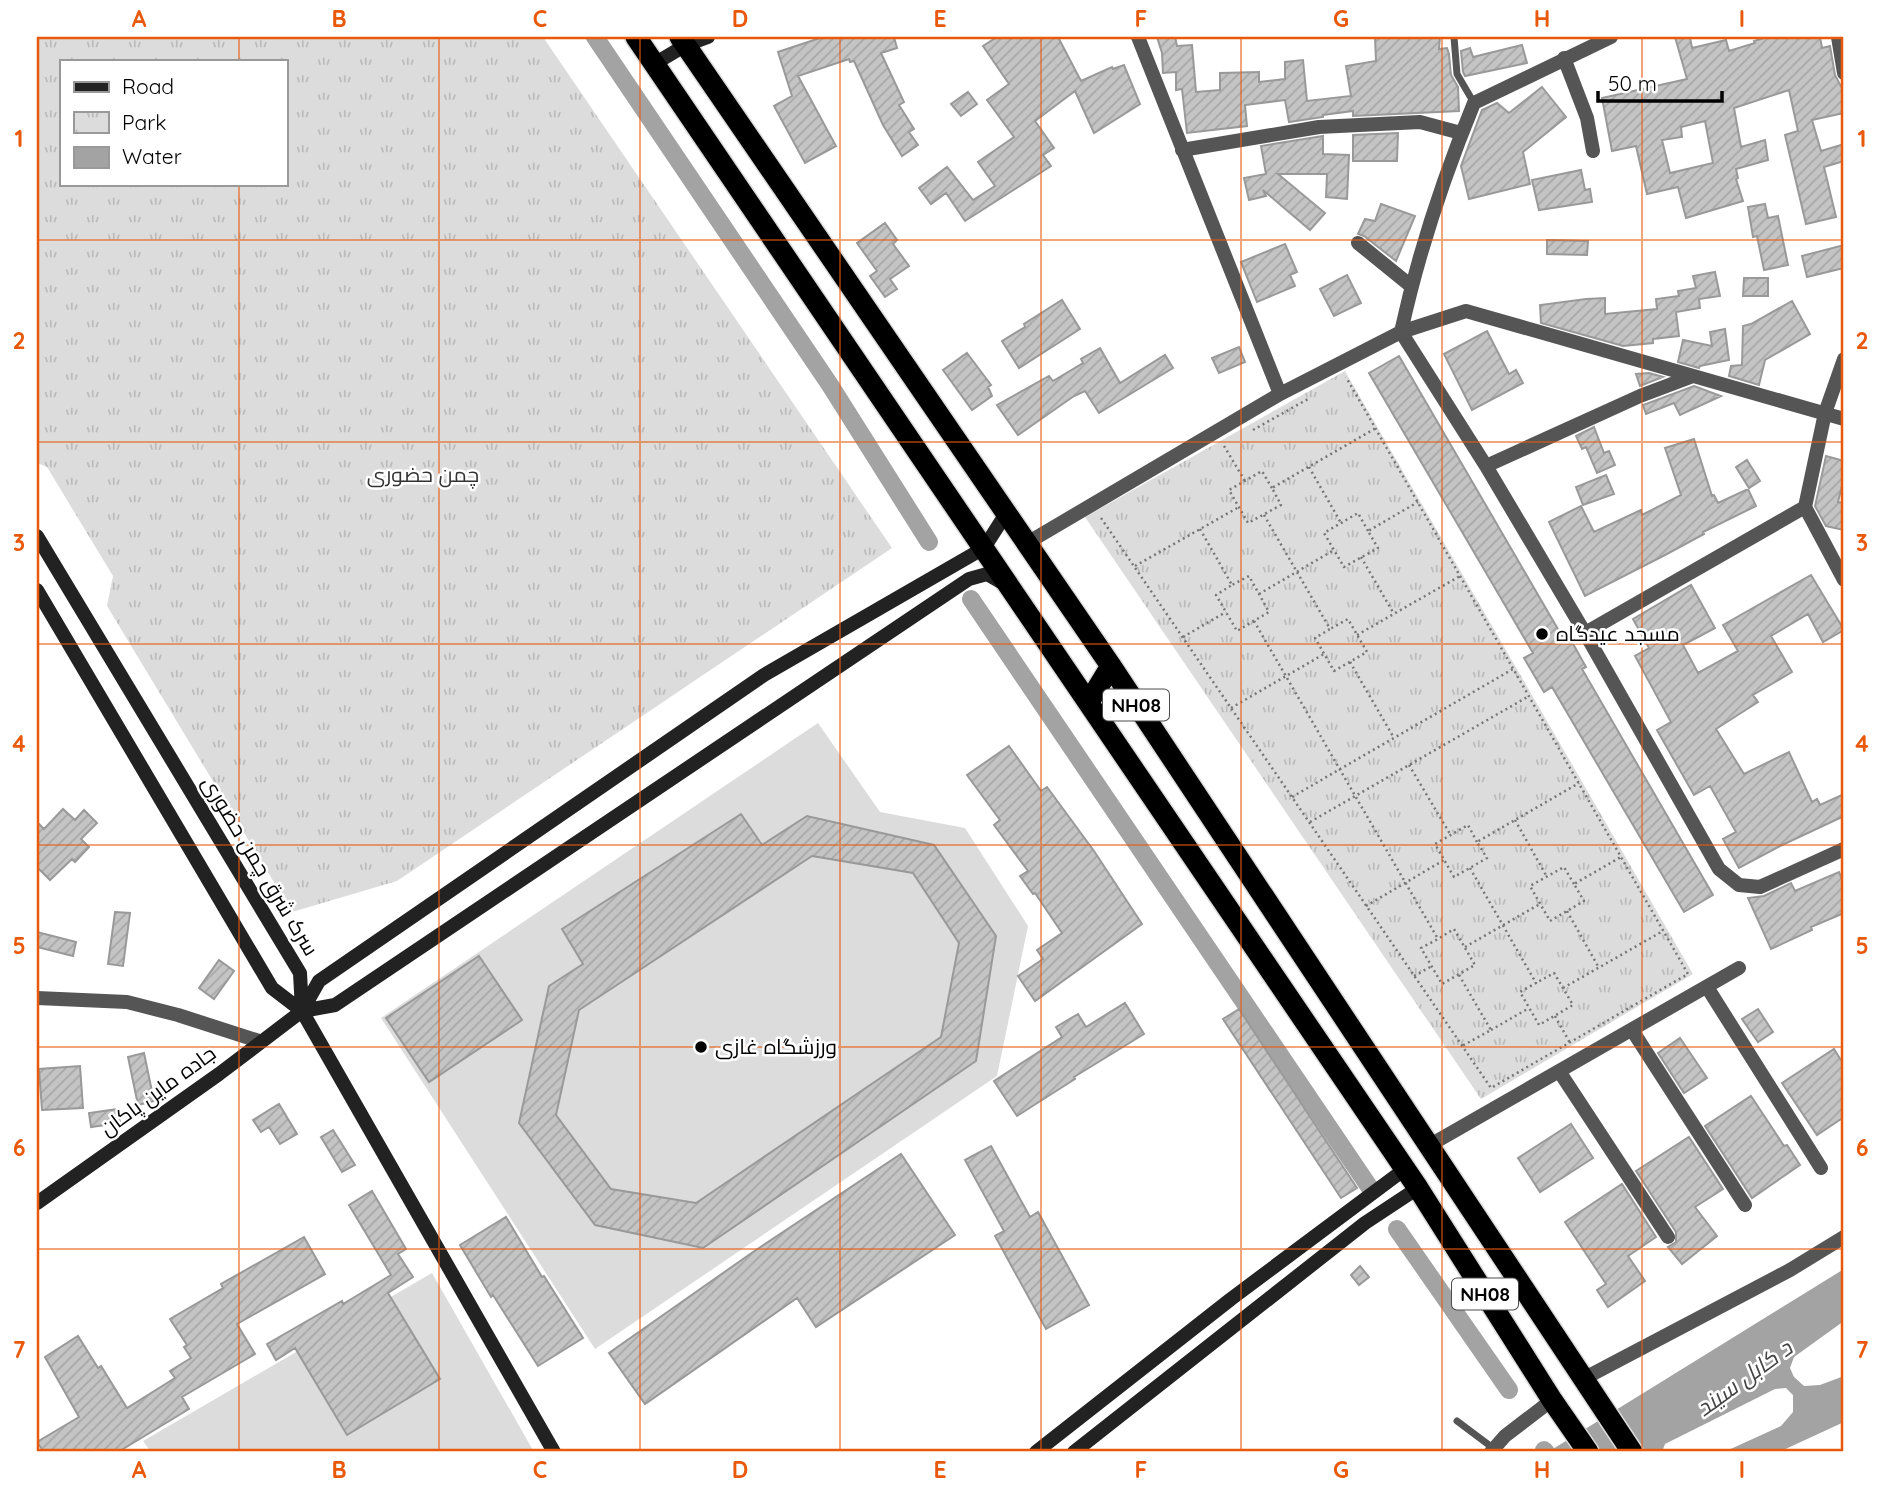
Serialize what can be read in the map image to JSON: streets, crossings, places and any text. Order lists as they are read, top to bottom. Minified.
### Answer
{"streets":{"highway":["NH08"],"main road":["سرک شرق چمن حضوری","جاده ماین پاکان"]},"crossings":[["سرک شرق چمن حضوری","جاده ماین پاکان"]],"water":["د کابل سيند"],"parks":["چمن حضوری"],"places":["مسجد عیدگاه","ورزشگاه غازی"],"legend":["Road","Park","Water"],"scale_bar":"50 m","grid":{"columns":["A","B","C","D","E","F","G","H","I"],"rows":["1","2","3","4","5","6","7"]}}
